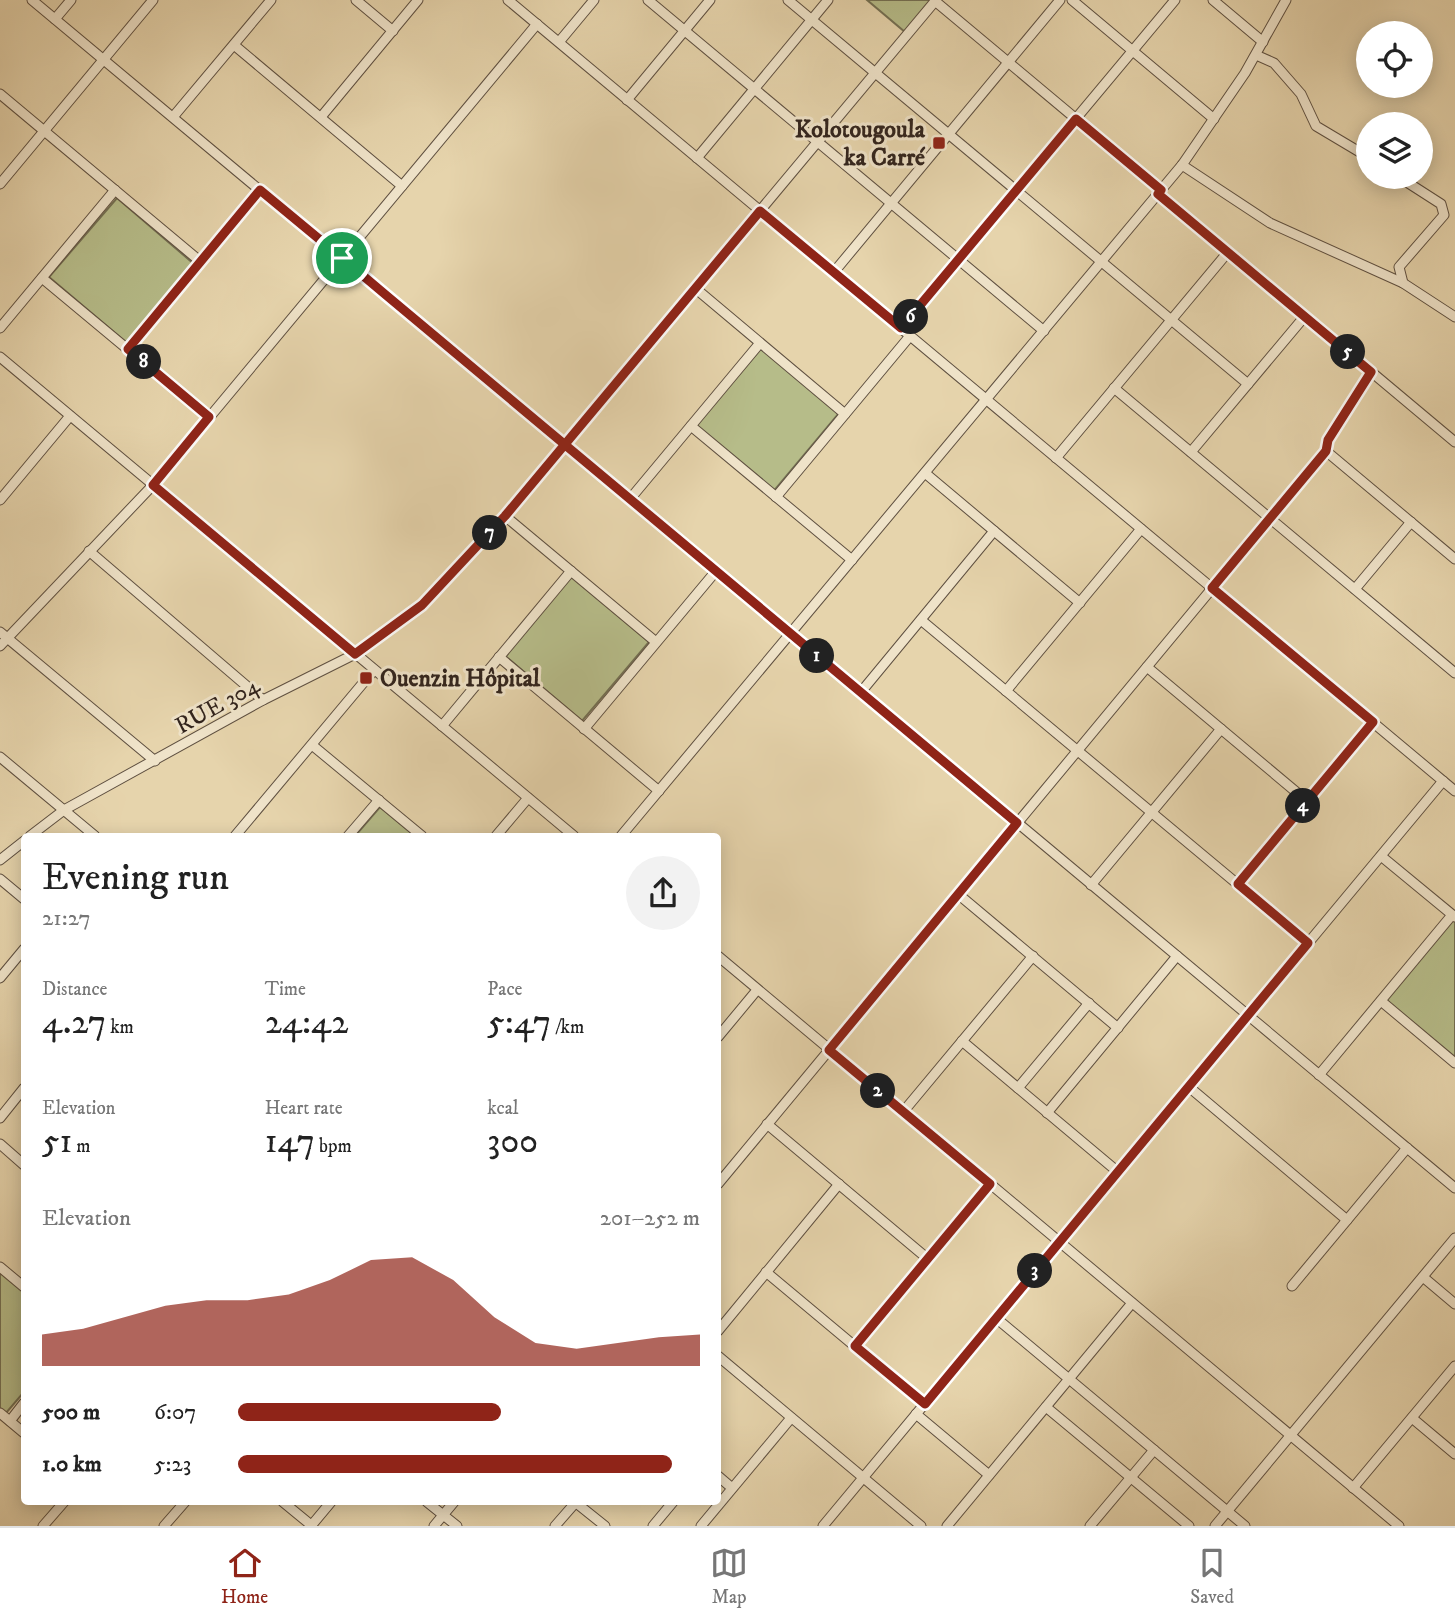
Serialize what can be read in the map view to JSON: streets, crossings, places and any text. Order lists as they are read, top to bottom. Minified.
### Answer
{"streets":{"street":["RUE 304"]},"places":{"transit":["Kolotougoula ka Carré","Ouenzin Hôpital"]},"page":{"pins":["6","5","8","7","1","4","2","3"],"heading":["Evening run","21:27"],"stats":[["Distance","4.27 km"],["Time","24:42"],["Pace","5:47 /km"],["Elevation","51 m"],["Heart rate","147 bpm"],["kcal","300"]],"chart":["Elevation","201–252 m"],"list":[{"name":"500 m","note":"6:07"},{"name":"1.0 km","note":"5:23"}],"tabs":["Home","Map","Saved"]}}
